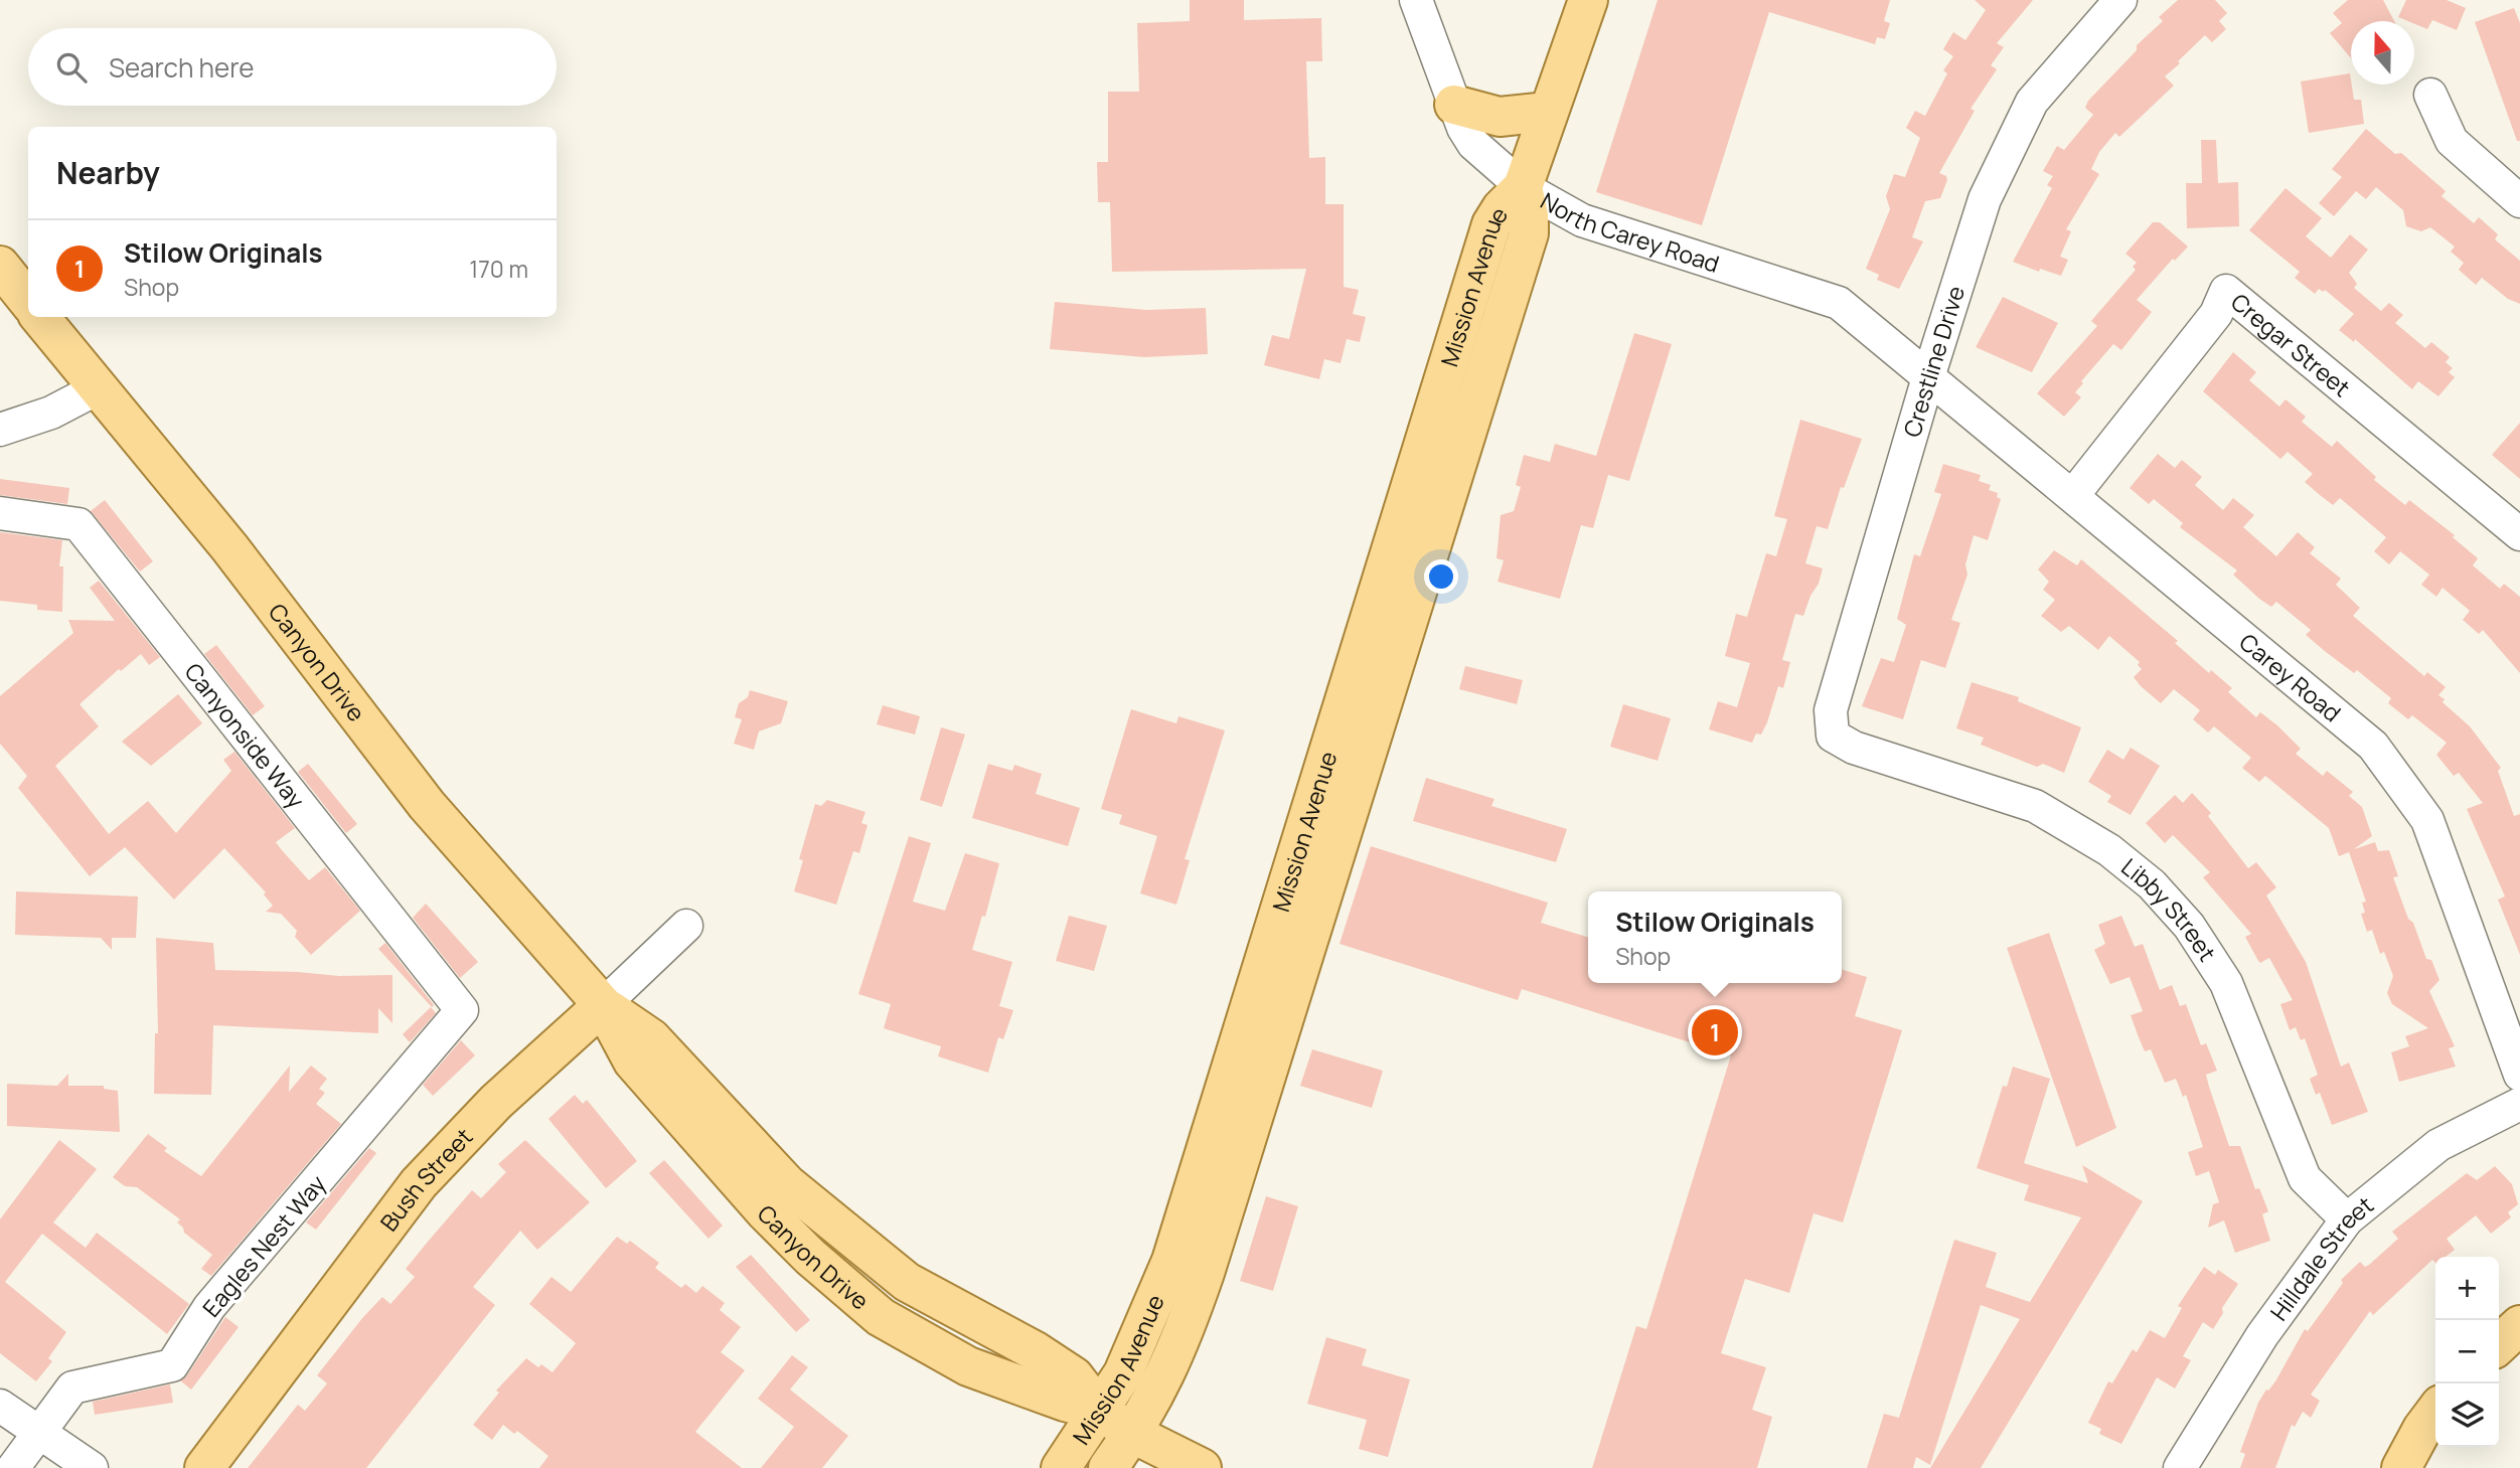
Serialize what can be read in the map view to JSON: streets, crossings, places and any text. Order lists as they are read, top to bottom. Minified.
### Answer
{"streets":{"main road":["Mission Avenue","Canyon Drive","Bush Street"],"street":["North Carey Road","Cregar Street","Crestline Drive","Carey Road","Canyonside Way","Libby Street","Eagles Nest Way","Hilldale Street"]},"crossings":[["North Carey Road","Mission Avenue"],["North Carey Road","Crestline Drive"],["North Carey Road","Carey Road"],["Mission Avenue","Canyon Drive"],["Cregar Street","Carey Road"],["Crestline Drive","Carey Road"],["Crestline Drive","Libby Street"],["Canyon Drive","Bush Street"],["Canyonside Way","Eagles Nest Way"],["Libby Street","Hilldale Street"]],"north":"top","page":{"search":"Search here","heading":"Nearby","list":[{"mark":"1","name":"Stilow Originals","note":"Shop","value":"170 m"}],"popup":["Stilow Originals","Shop"],"pins":"1","map_buttons":["+","−"]}}
